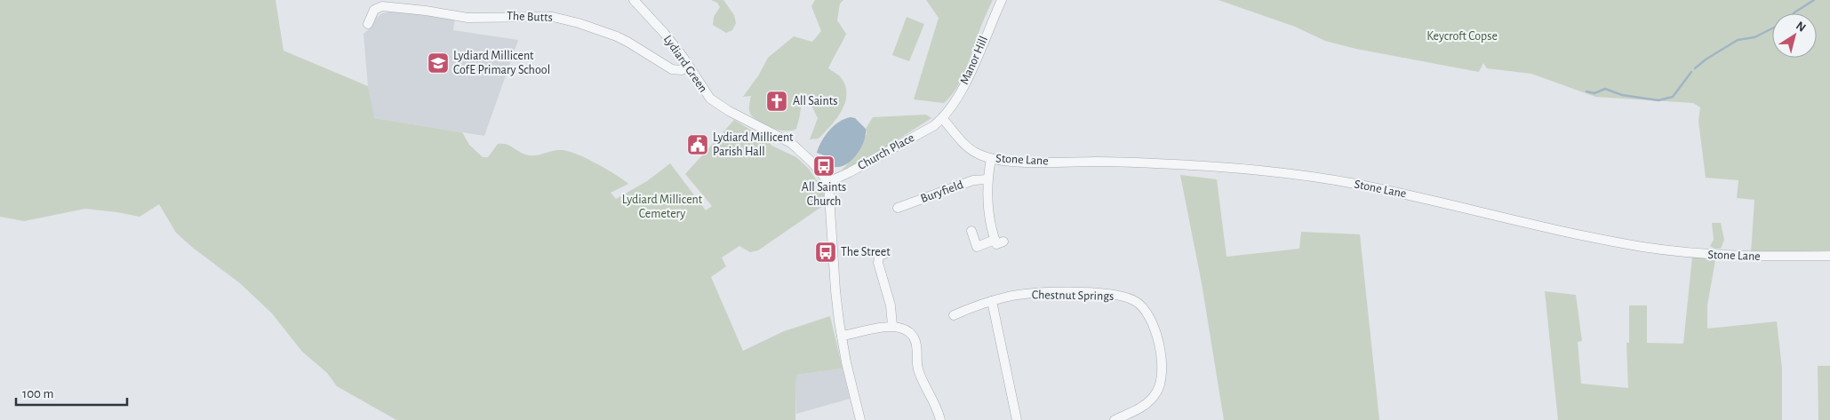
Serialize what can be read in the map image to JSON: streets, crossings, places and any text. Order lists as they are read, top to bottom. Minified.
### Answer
{"streets":{"street":["The Butts","Manor Hill","Lydiard Green","Church Place","Stone Lane","Buryfield","Chestnut Springs"]},"crossings":[["The Butts","Lydiard Green"],["Manor Hill","Church Place"],["Manor Hill","Stone Lane"],["Lydiard Green","Church Place"],["Church Place","Stone Lane"]],"parks":["Keycroft Copse","Lydiard Millicent Cemetery"],"places":{"school or university":["Lydiard Millicent CofE Primary School"],"church":["All Saints"],"public building":["Lydiard Millicent Parish Hall"],"bus stop":["All Saints Church","The Street"]},"scale_bar":"100 m","north":"top right"}
